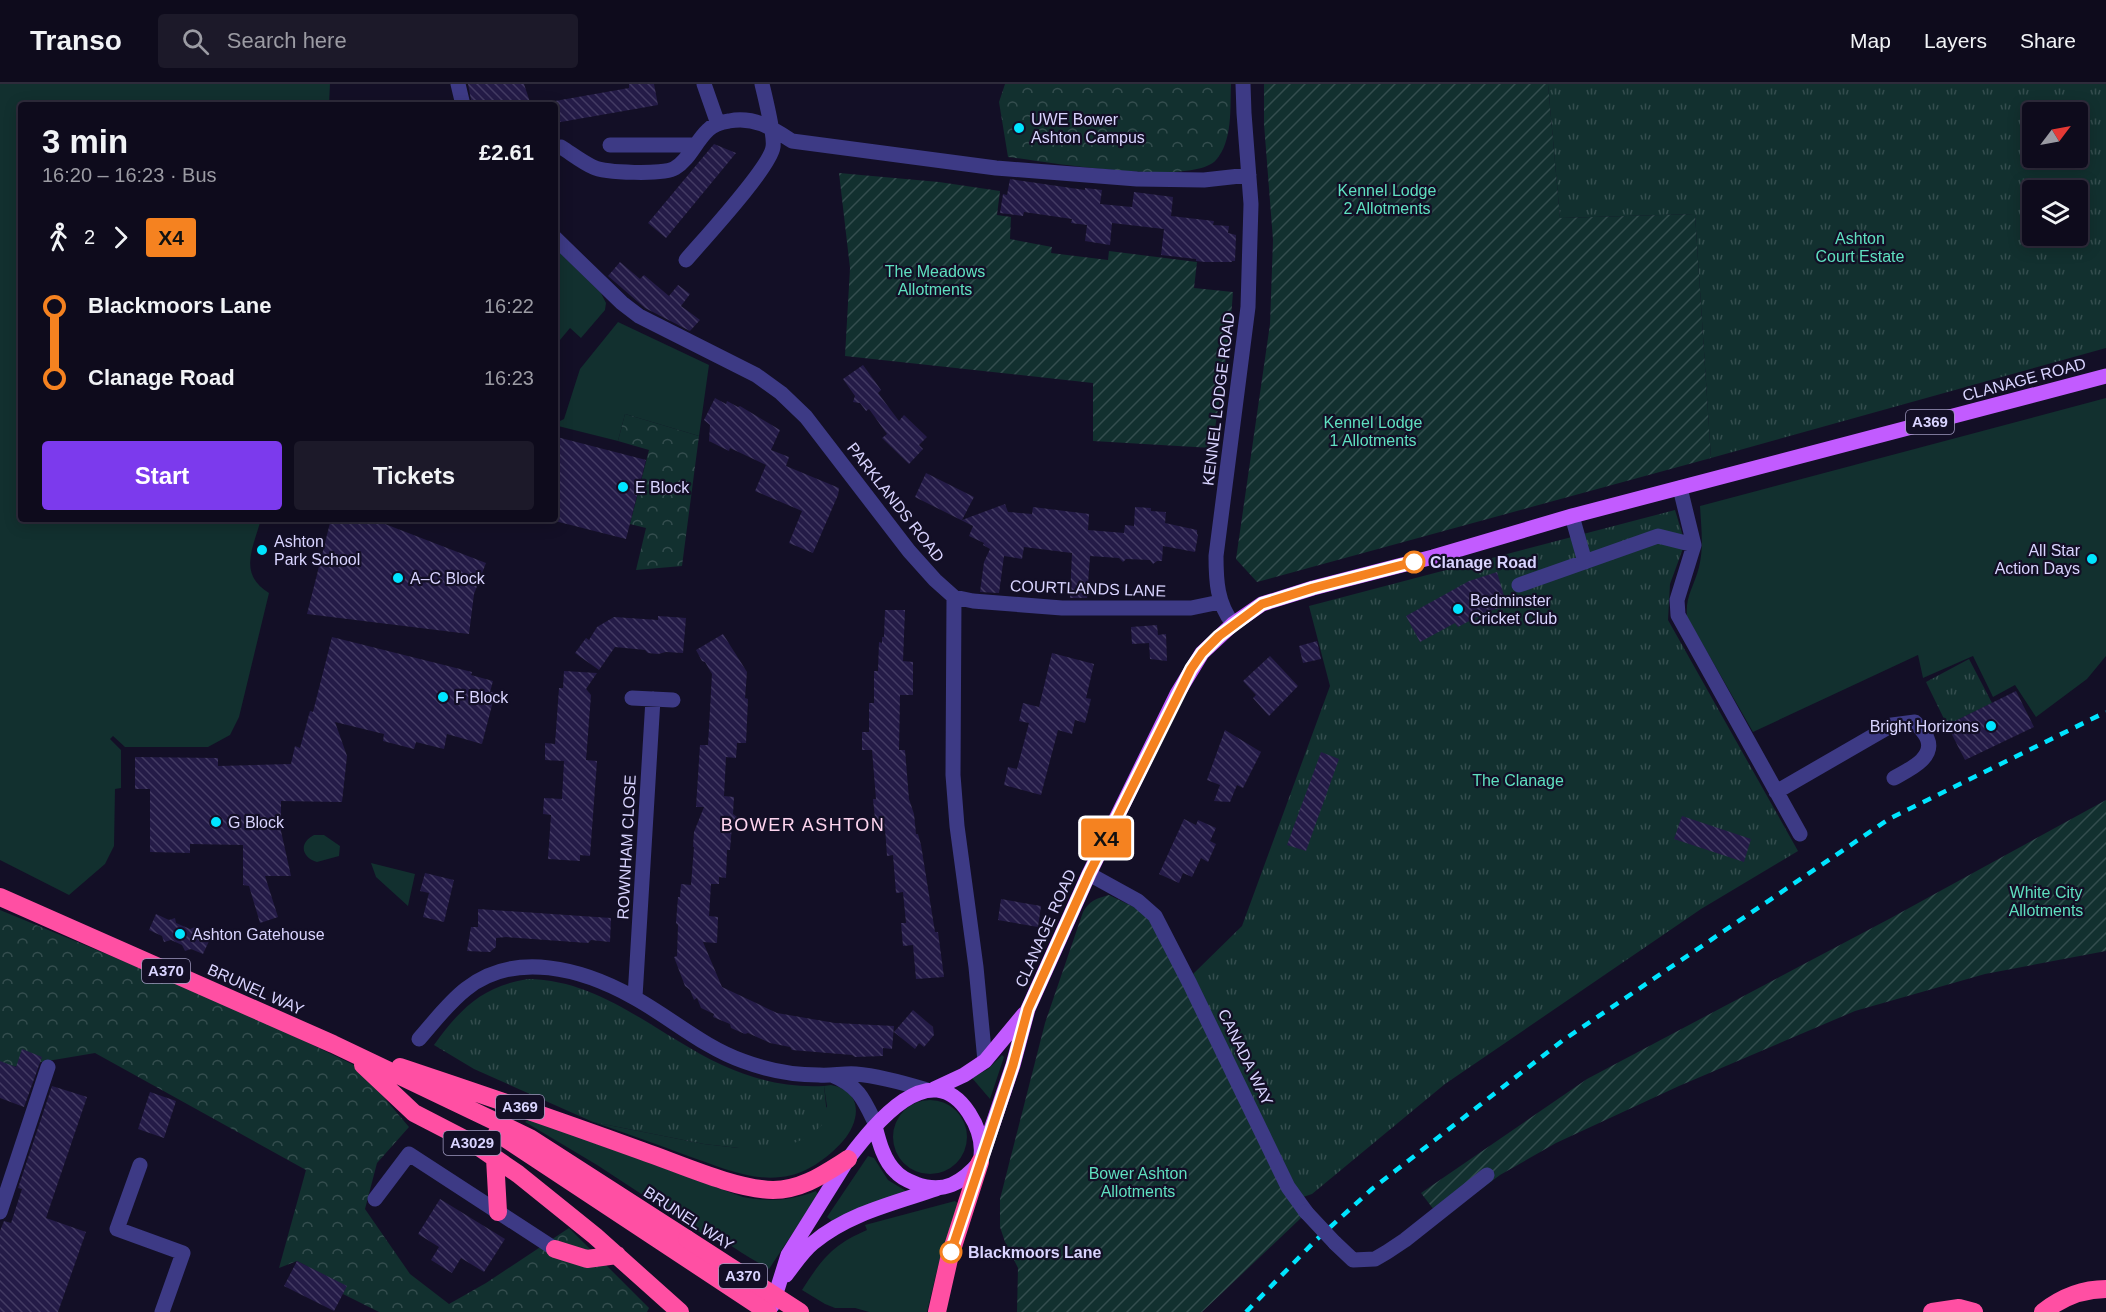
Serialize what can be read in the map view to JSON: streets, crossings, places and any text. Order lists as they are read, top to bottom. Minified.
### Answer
{"streets":{"highway":["A369","A370","BRUNEL WAY","A3029"],"main road":["CLANAGE ROAD"],"street":["KENNEL LODGE ROAD","PARKLANDS ROAD","COURTLANDS LANE","ROWNHAM CLOSE","CANADA WAY"]},"crossings":[["CLANAGE ROAD","KENNEL LODGE ROAD"],["CLANAGE ROAD","A369"],["CLANAGE ROAD","CANADA WAY"],["KENNEL LODGE ROAD","COURTLANDS LANE"],["A369","BRUNEL WAY"],["A369","A3029"],["PARKLANDS ROAD","COURTLANDS LANE"],["BRUNEL WAY","A3029"]],"districts":["BOWER ASHTON"],"parks":["Kennel Lodge 2 Allotments","Ashton Court Estate","The Meadows Allotments","Kennel Lodge 1 Allotments","The Clanage","White City Allotments","Bower Ashton Allotments"],"places":["UWE Bower Ashton Campus","E Block","Ashton Park School","All Star Action Days","Clanage Road","A–C Block","Bedminster Cricket Club","F Block","Bright Horizons","G Block","Ashton Gatehouse","Blackmoors Lane"],"lines":["bus line X4"],"north":"top right","page":{"header":"Transo","search":"Search here","nav":["Map","Layers","Share"],"on_map":"X4","heading":["3 min","16:20 – 16:23 · Bus","£2.61"],"legs":["2","X4"],"list":[{"name":"Blackmoors Lane","value":"16:22"},{"name":"Clanage Road","value":"16:23"}],"buttons":["Start","Tickets"]}}
